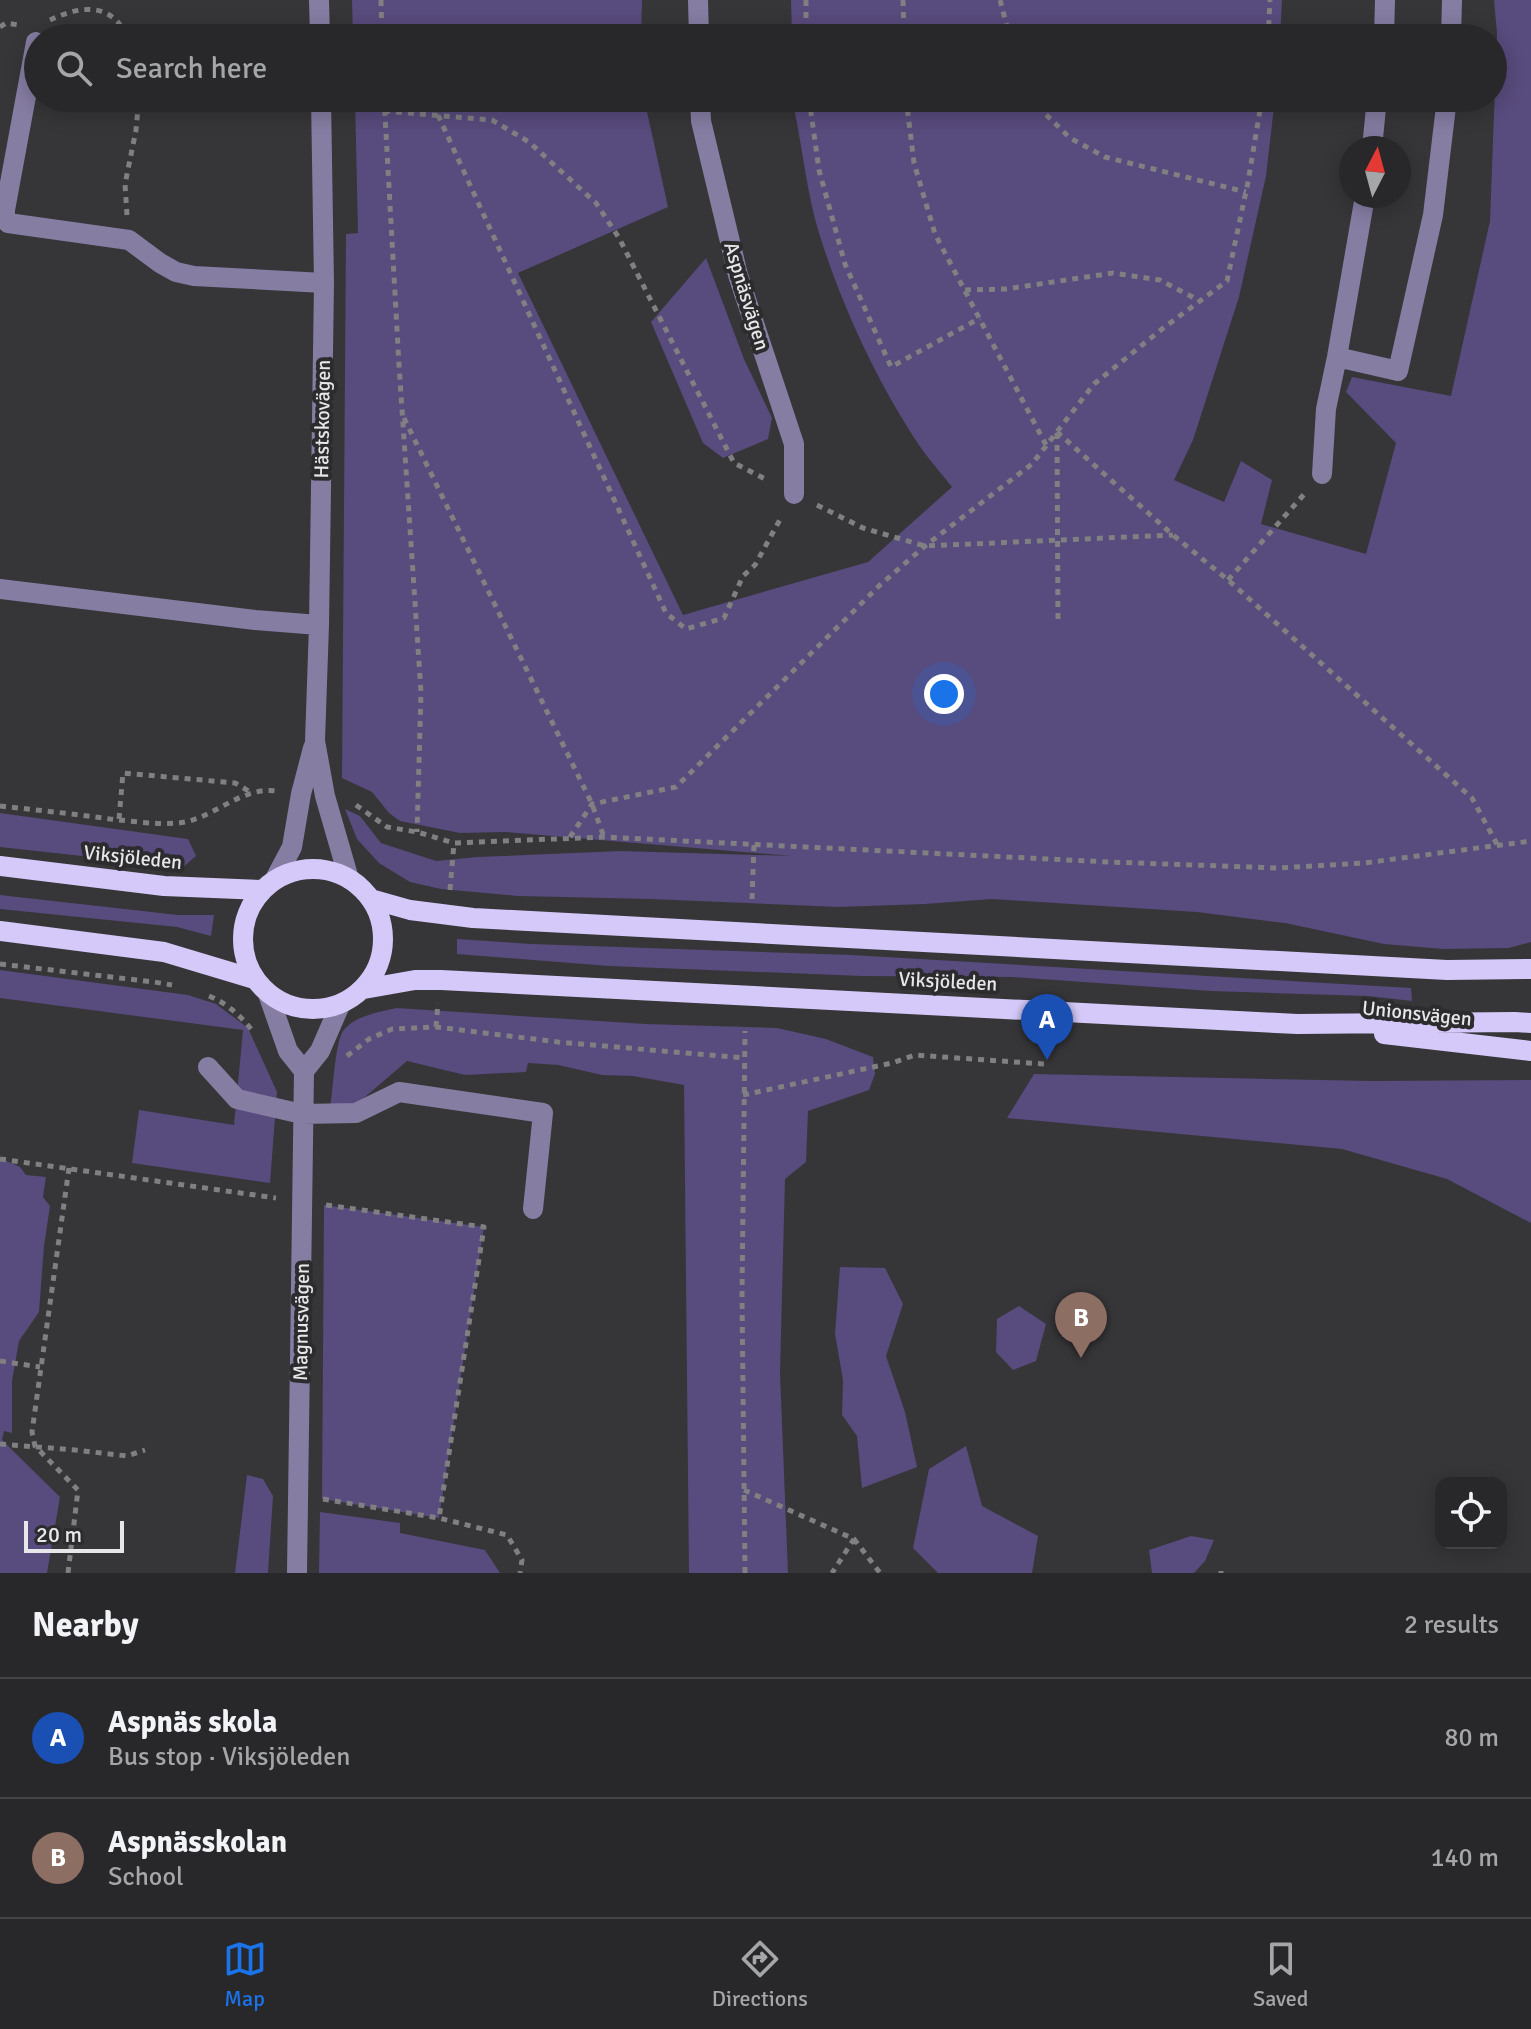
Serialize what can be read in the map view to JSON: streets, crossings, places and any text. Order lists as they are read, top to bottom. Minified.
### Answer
{"streets":{"main road":["Viksjöleden","Unionsvägen"],"street":["Aspnäsvägen","Hästskovägen","Magnusvägen"]},"crossings":[["Hästskovägen","Viksjöleden"],["Viksjöleden","Unionsvägen"]],"scale_bar":"20 m","north":"top","page":{"search":"Search here","pins":["A","B"],"scale":"20 m","heading":["Nearby","2 results"],"list":[{"mark":"A","name":"Aspnäs skola","note":"Bus stop · Viksjöleden","value":"80 m"},{"mark":"B","name":"Aspnässkolan","note":"School","value":"140 m"}],"nav":["Map","Directions","Saved"]}}
